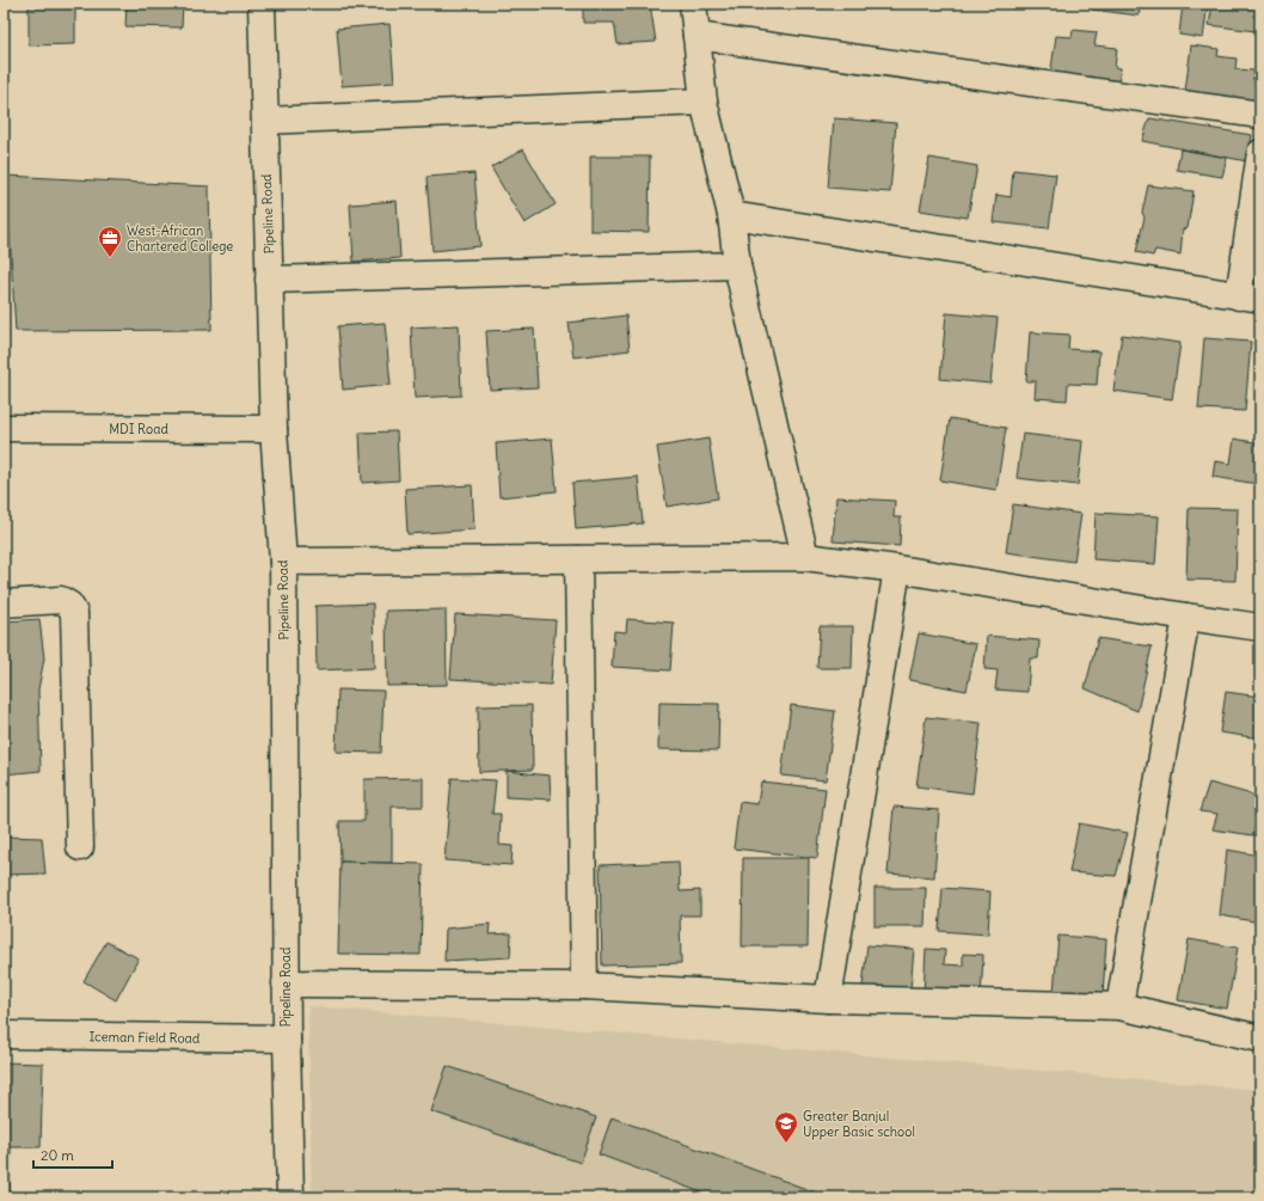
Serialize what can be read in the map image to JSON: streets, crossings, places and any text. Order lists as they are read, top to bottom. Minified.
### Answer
{"streets":{"street":["Pipeline Road","MDI Road","Iceman Field Road"]},"crossings":[["Pipeline Road","MDI Road"],["Pipeline Road","Iceman Field Road"]],"places":{"office":["West-African Chartered College"],"school or university":["Greater Banjul Upper Basic school"]},"scale_bar":"20 m"}
